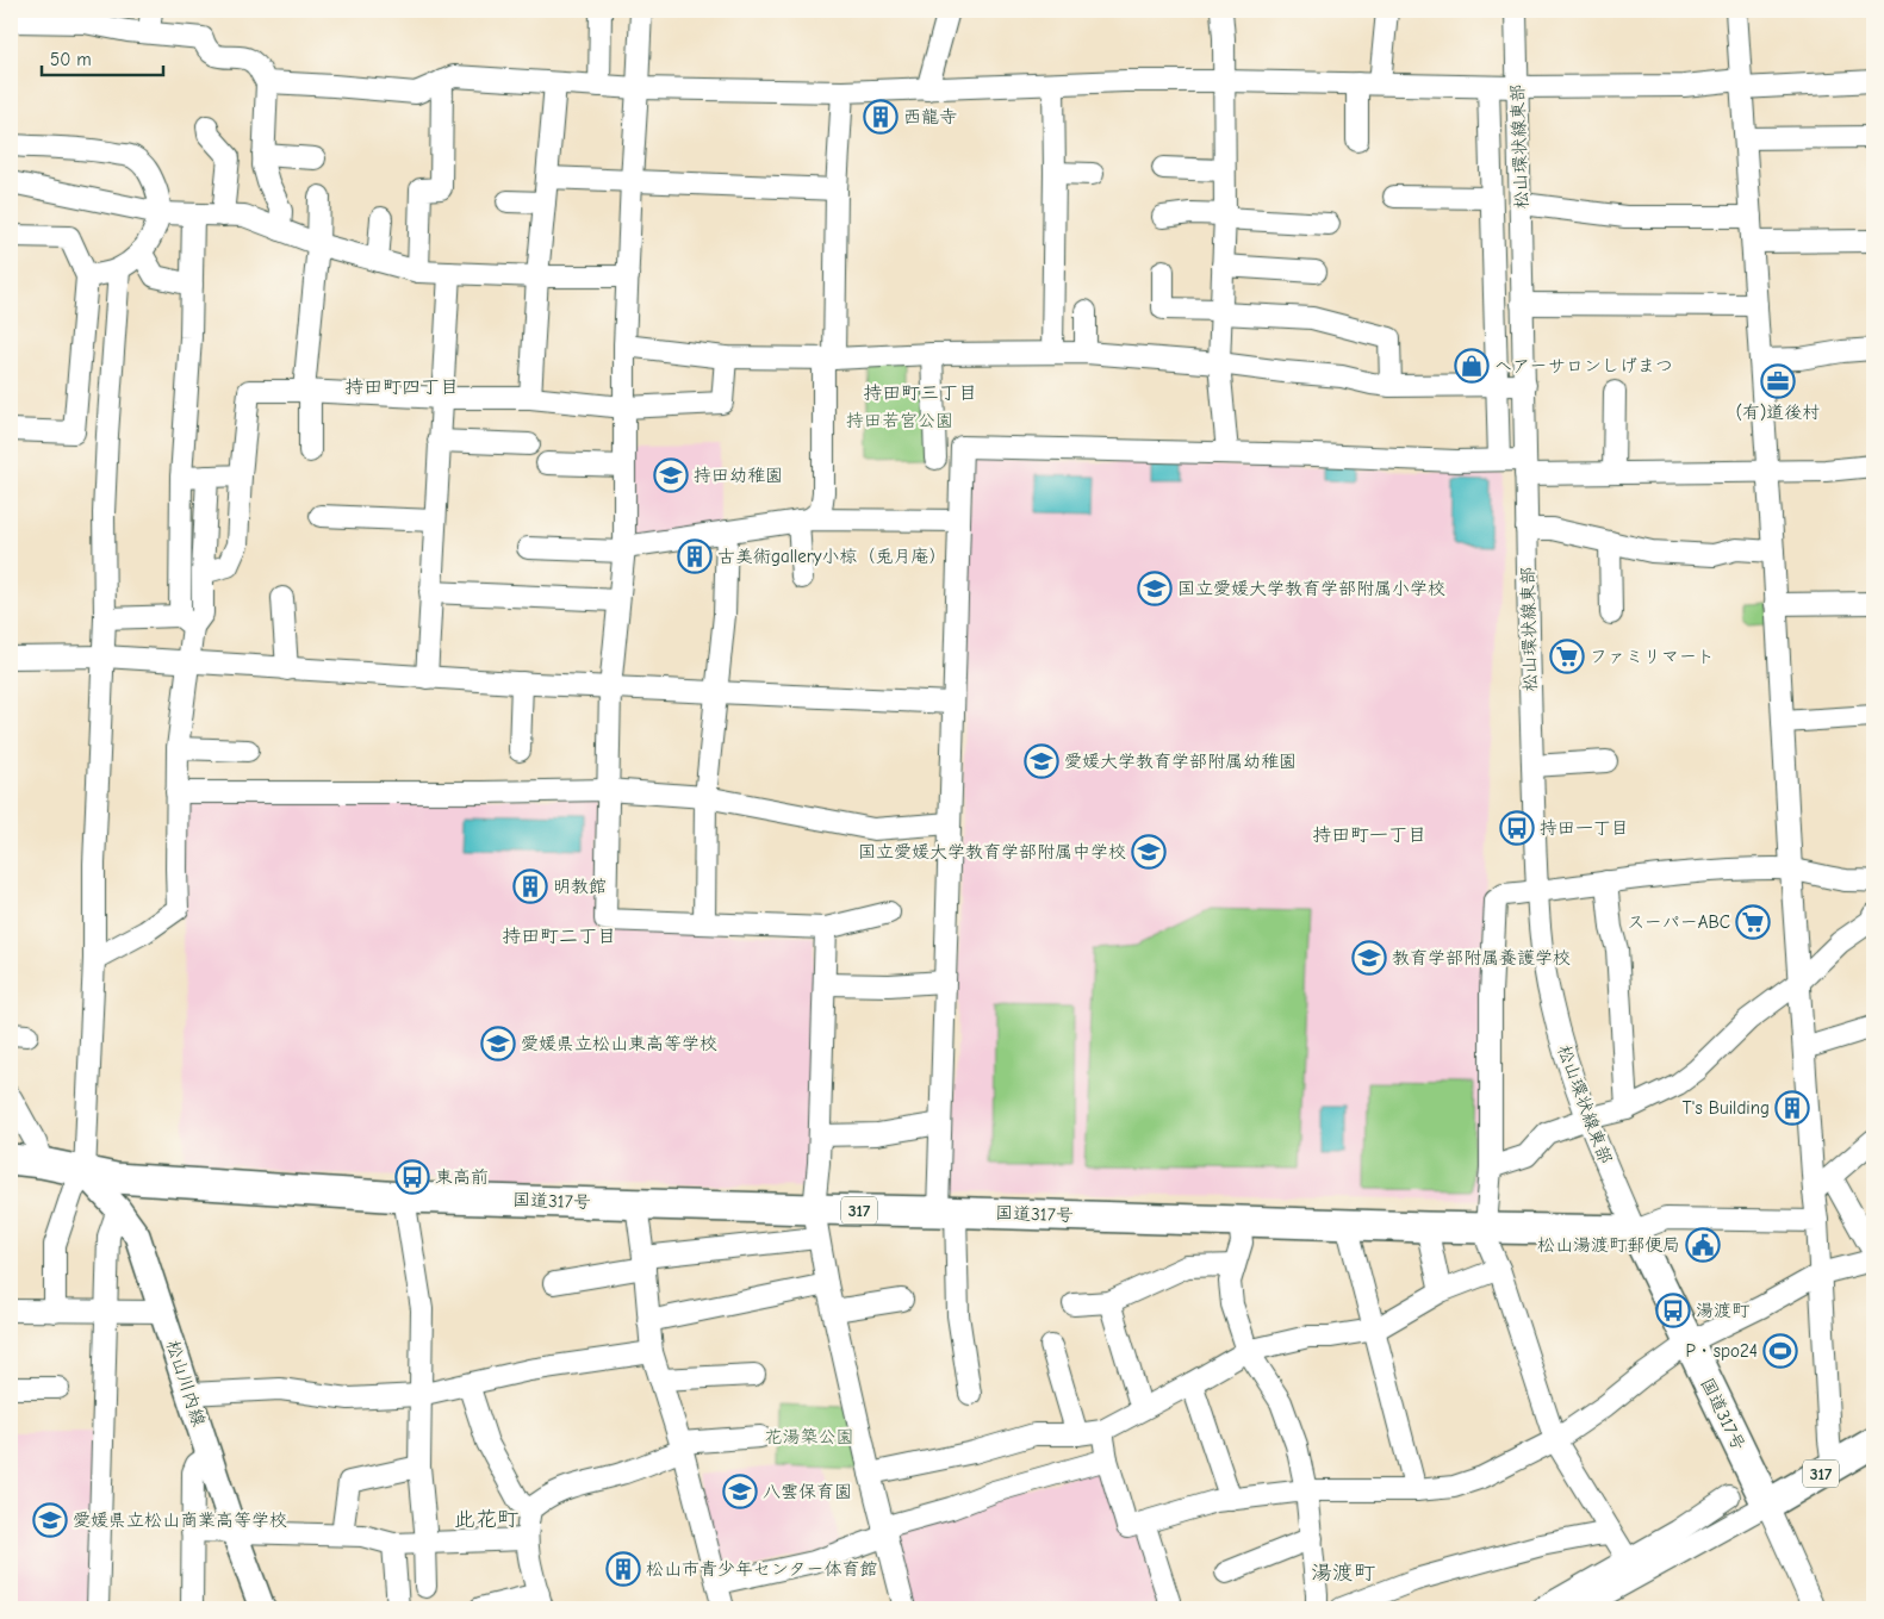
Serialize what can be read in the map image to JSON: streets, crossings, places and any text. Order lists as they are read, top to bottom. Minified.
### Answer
{"streets":{"highway":["国道317号","317"],"main road":["松山川内線"],"street":["松山環状線東部"]},"crossings":[["松山環状線東部","国道317号"],["国道317号","317"],["国道317号","松山川内線"]],"districts":["持田町四丁目","持田町三丁目","持田町一丁目","持田町二丁目","此花町","湯渡町"],"parks":["持田若宮公園","花湯築公園"],"places":{"building":["西龍寺","古美術gallery小椋（兎月庵）","明教館","T's Building","松山市青少年センター体育館"],"shop":["ヘアーサロンしげまつ"],"office":["(有)道後村"],"school or university":["持田幼稚園","国立愛媛大学教育学部附属小学校","愛媛大学教育学部附属幼稚園","国立愛媛大学教育学部附属中学校","教育学部附属養護学校","愛媛県立松山東高等学校","八雲保育園","愛媛県立松山商業高等学校"],"supermarket":["ファミリマート","スーパーABC"],"bus stop":["持田一丁目","東高前","湯渡町"],"public building":["松山湯渡町郵便局"],"sports":["P・spo24"]},"scale_bar":"50 m"}
